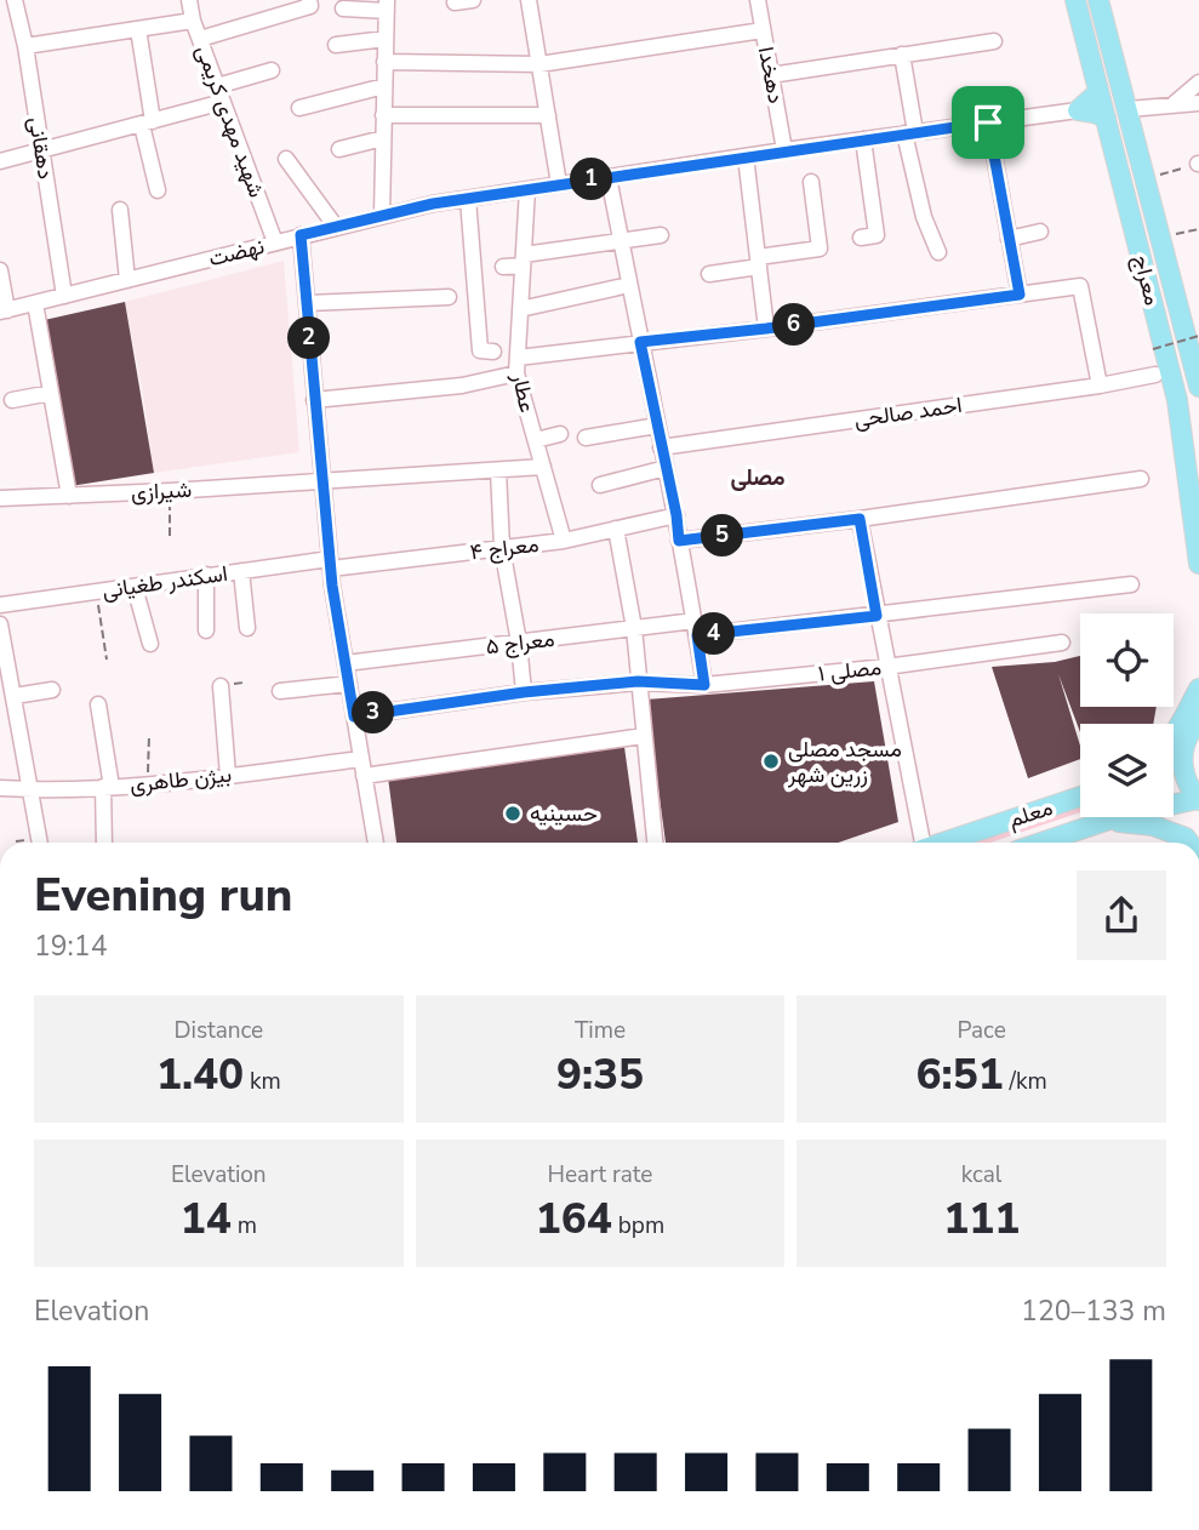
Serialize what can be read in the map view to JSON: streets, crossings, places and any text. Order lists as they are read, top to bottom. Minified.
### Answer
{"streets":{"main road":["معراج","معلم"],"street":["دهخدا","شهید مهدی کریمی","دهقانی","نهضت","عطار","احمد صالحی","شیرازی","معراج ۴","اسکندر طغیانی","معراج ۵","مصلی ۱","بیژن طاهری"]},"crossings":[["دهخدا","نهضت"],["شهید مهدی کریمی","نهضت"],["دهقانی","نهضت"],["نهضت","عطار"],["عطار","شیرازی"],["عطار","معراج ۴"],["معراج ۴","اسکندر طغیانی"]],"districts":["مصلی"],"places":["مسجد مصلی زرین شهر","حسینیه"],"page":{"pins":["1","6","2","5","4","3"],"heading":["Evening run","19:14"],"stats":[["Distance","1.40 km"],["Time","9:35"],["Pace","6:51 /km"],["Elevation","14 m"],["Heart rate","164 bpm"],["kcal","111"]],"chart":["Elevation","120–133 m"]}}
